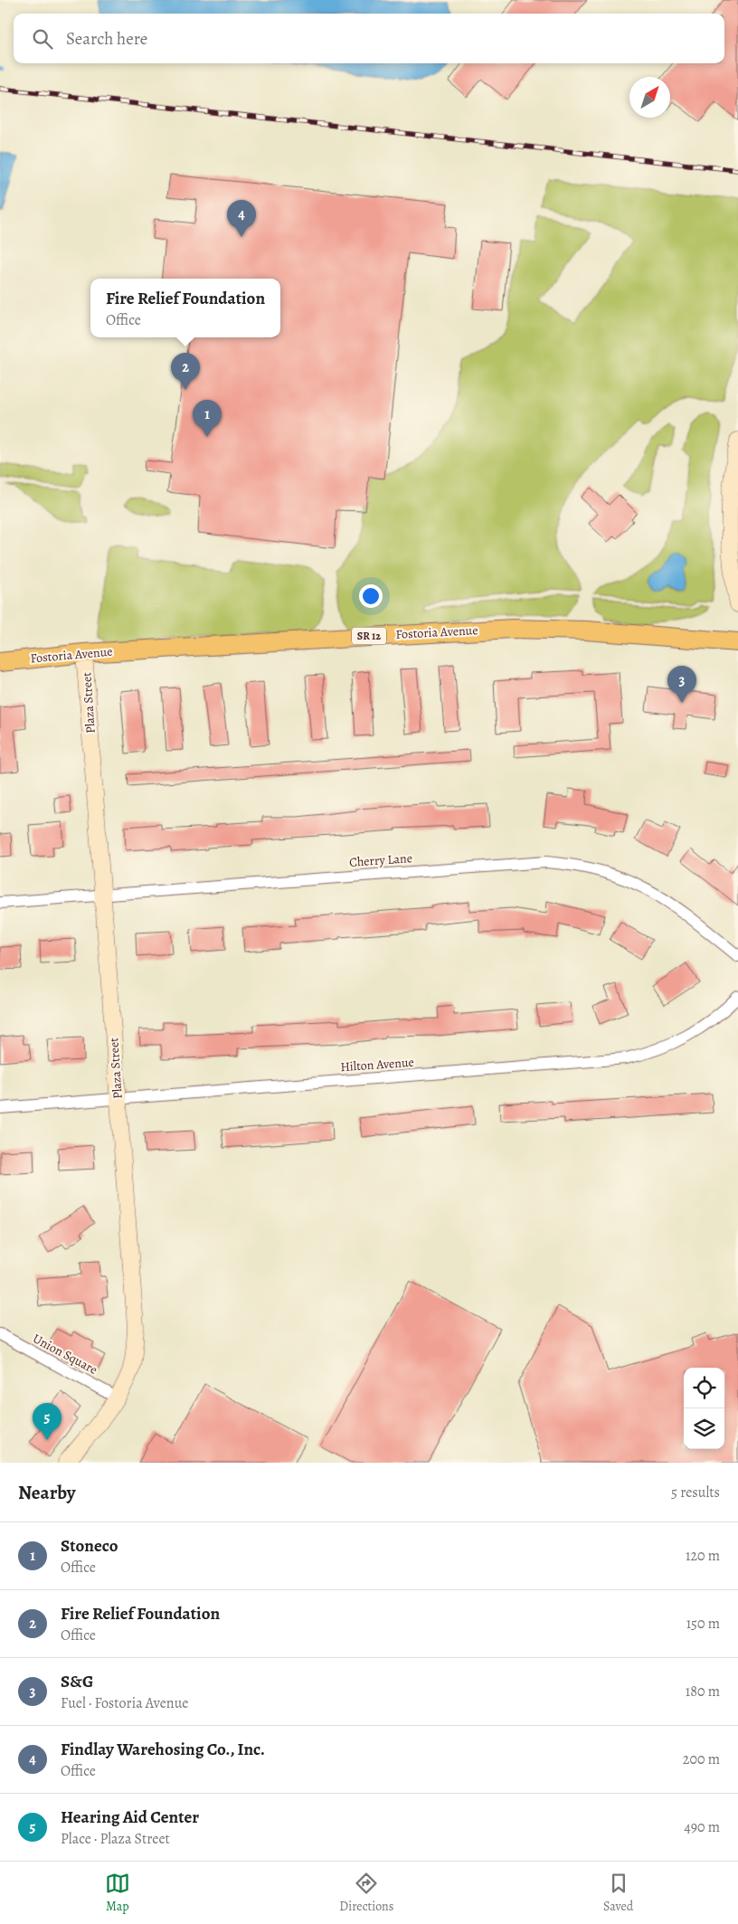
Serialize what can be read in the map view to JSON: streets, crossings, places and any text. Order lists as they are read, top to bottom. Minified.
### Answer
{"streets":{"main road":["Fostoria Avenue","SR 12"],"street":["Plaza Street","Cherry Lane","Hilton Avenue","Union Square"]},"crossings":[["Fostoria Avenue","Plaza Street"],["Plaza Street","Cherry Lane"],["Plaza Street","Hilton Avenue"],["Plaza Street","Union Square"]],"north":"top right","page":{"search":"Search here","pins":["4","2","1","3","5"],"popup":["Fire Relief Foundation","Office"],"heading":["Nearby","5 results"],"list":[{"mark":"1","name":"Stoneco","note":"Office","value":"120 m"},{"mark":"2","name":"Fire Relief Foundation","note":"Office","value":"150 m"},{"mark":"3","name":"S&G","note":"Fuel · Fostoria Avenue","value":"180 m"},{"mark":"4","name":"Findlay Warehosing Co., Inc.","note":"Office","value":"200 m"},{"mark":"5","name":"Hearing Aid Center","note":"Place · Plaza Street","value":"490 m"}],"nav":["Map","Directions","Saved"]}}
